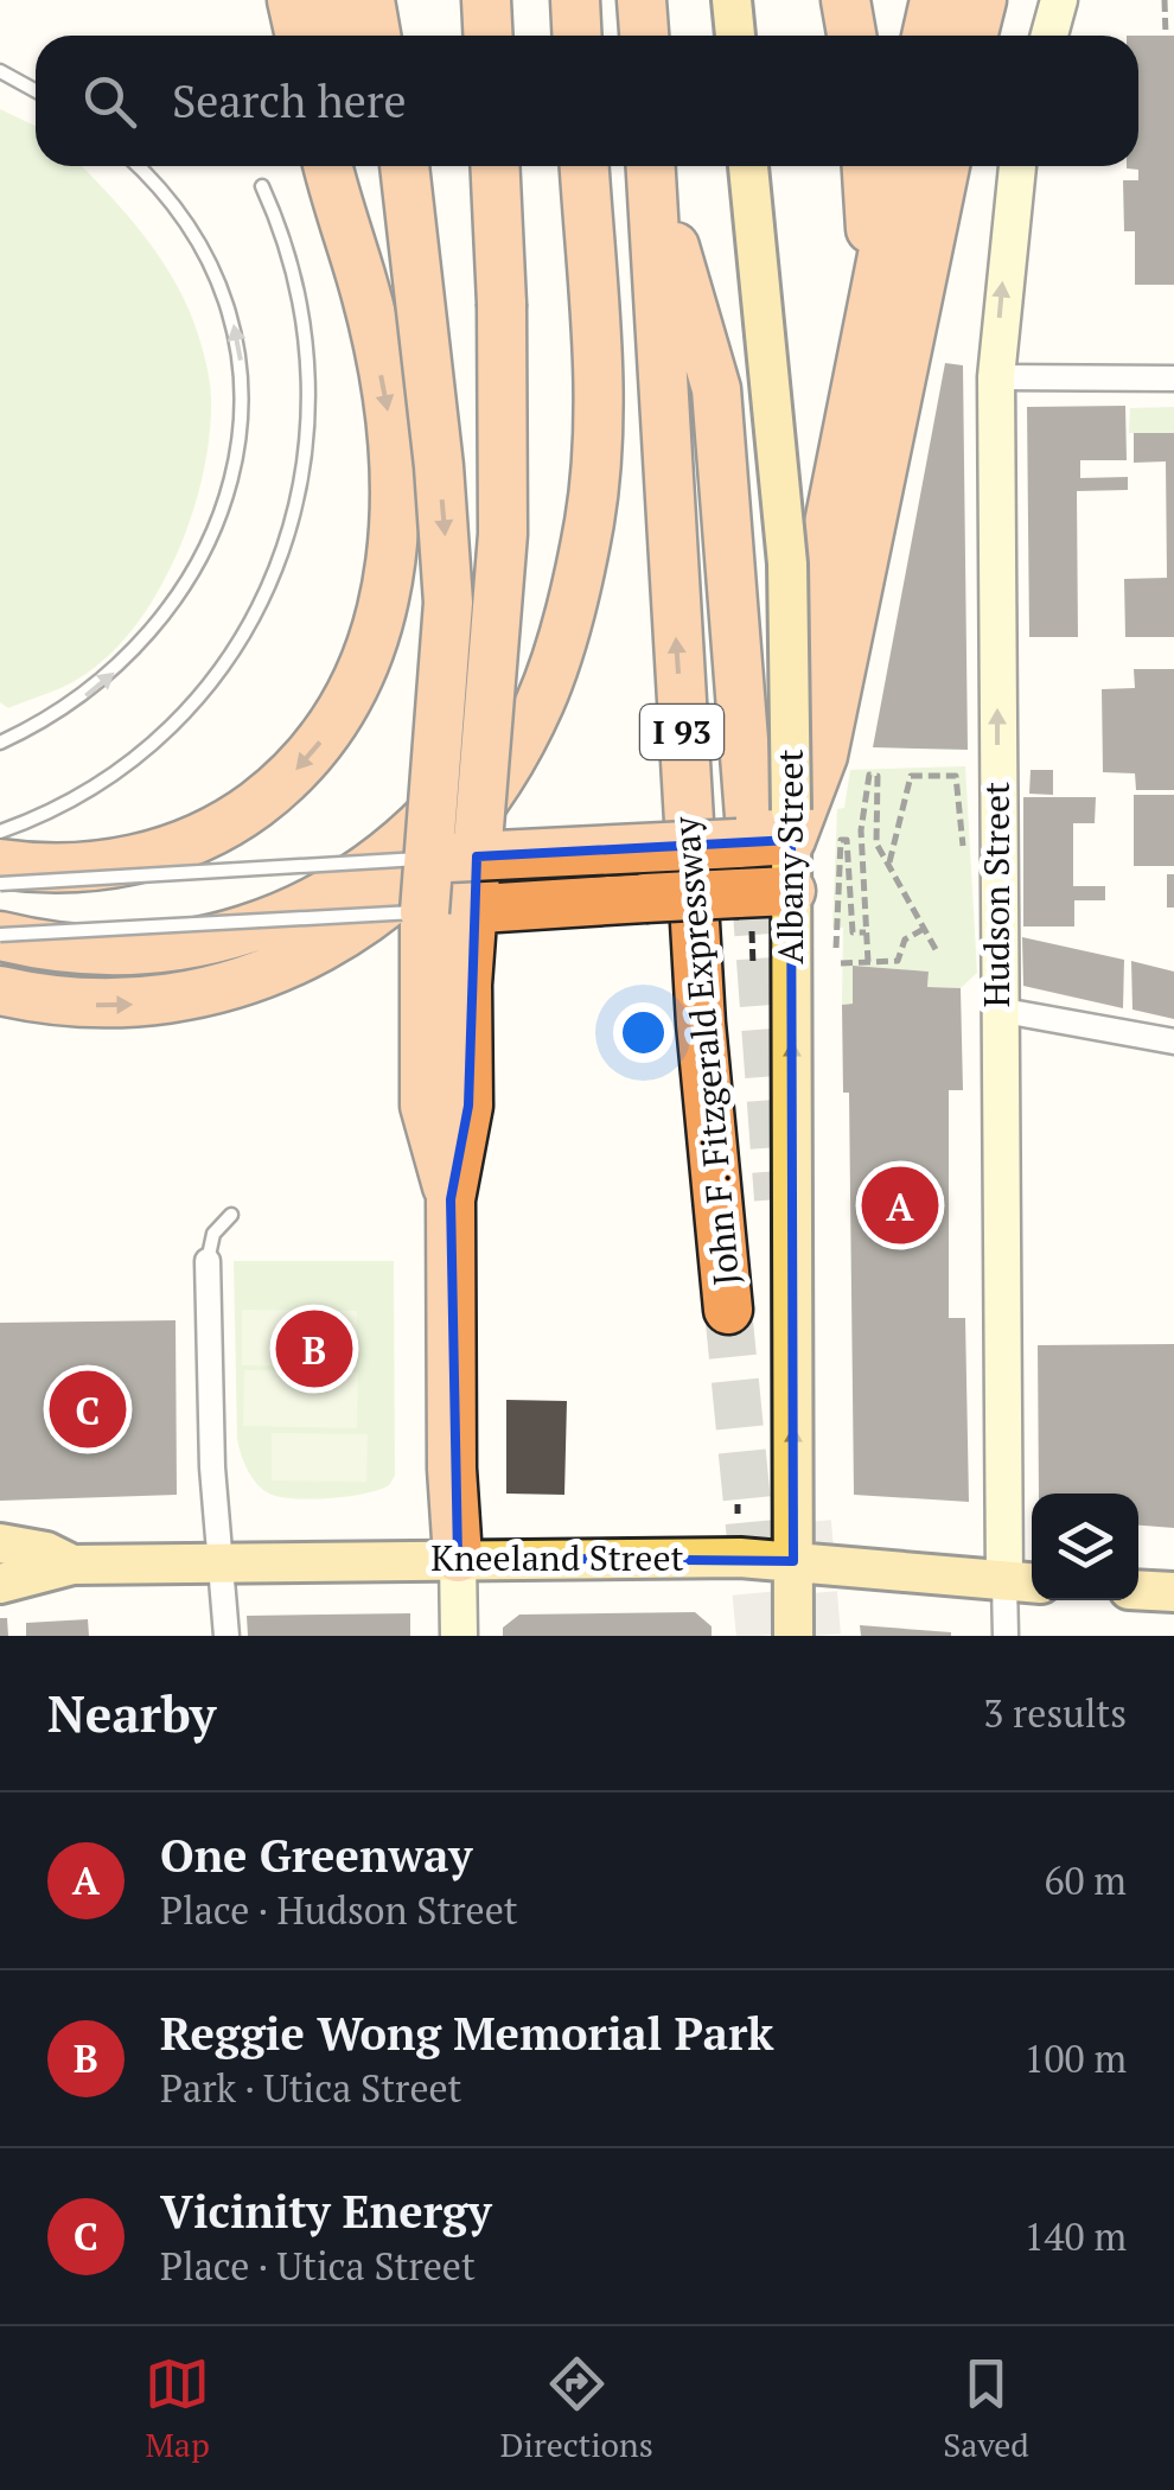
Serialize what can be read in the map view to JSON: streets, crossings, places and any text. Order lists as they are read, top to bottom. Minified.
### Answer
{"streets":{"highway":["I 93","John F. Fitzgerald Expressway"],"main road":["Albany Street","Hudson Street","Kneeland Street"]},"crossings":[["Albany Street","Kneeland Street"],["Hudson Street","Kneeland Street"]],"one_way":["Albany Street","Hudson Street"],"page":{"search":"Search here","pins":["A","B","C"],"heading":["Nearby","3 results"],"list":[{"mark":"A","name":"One Greenway","note":"Place · Hudson Street","value":"60 m"},{"mark":"B","name":"Reggie Wong Memorial Park","note":"Park · Utica Street","value":"100 m"},{"mark":"C","name":"Vicinity Energy","note":"Place · Utica Street","value":"140 m"}],"nav":["Map","Directions","Saved"]}}
